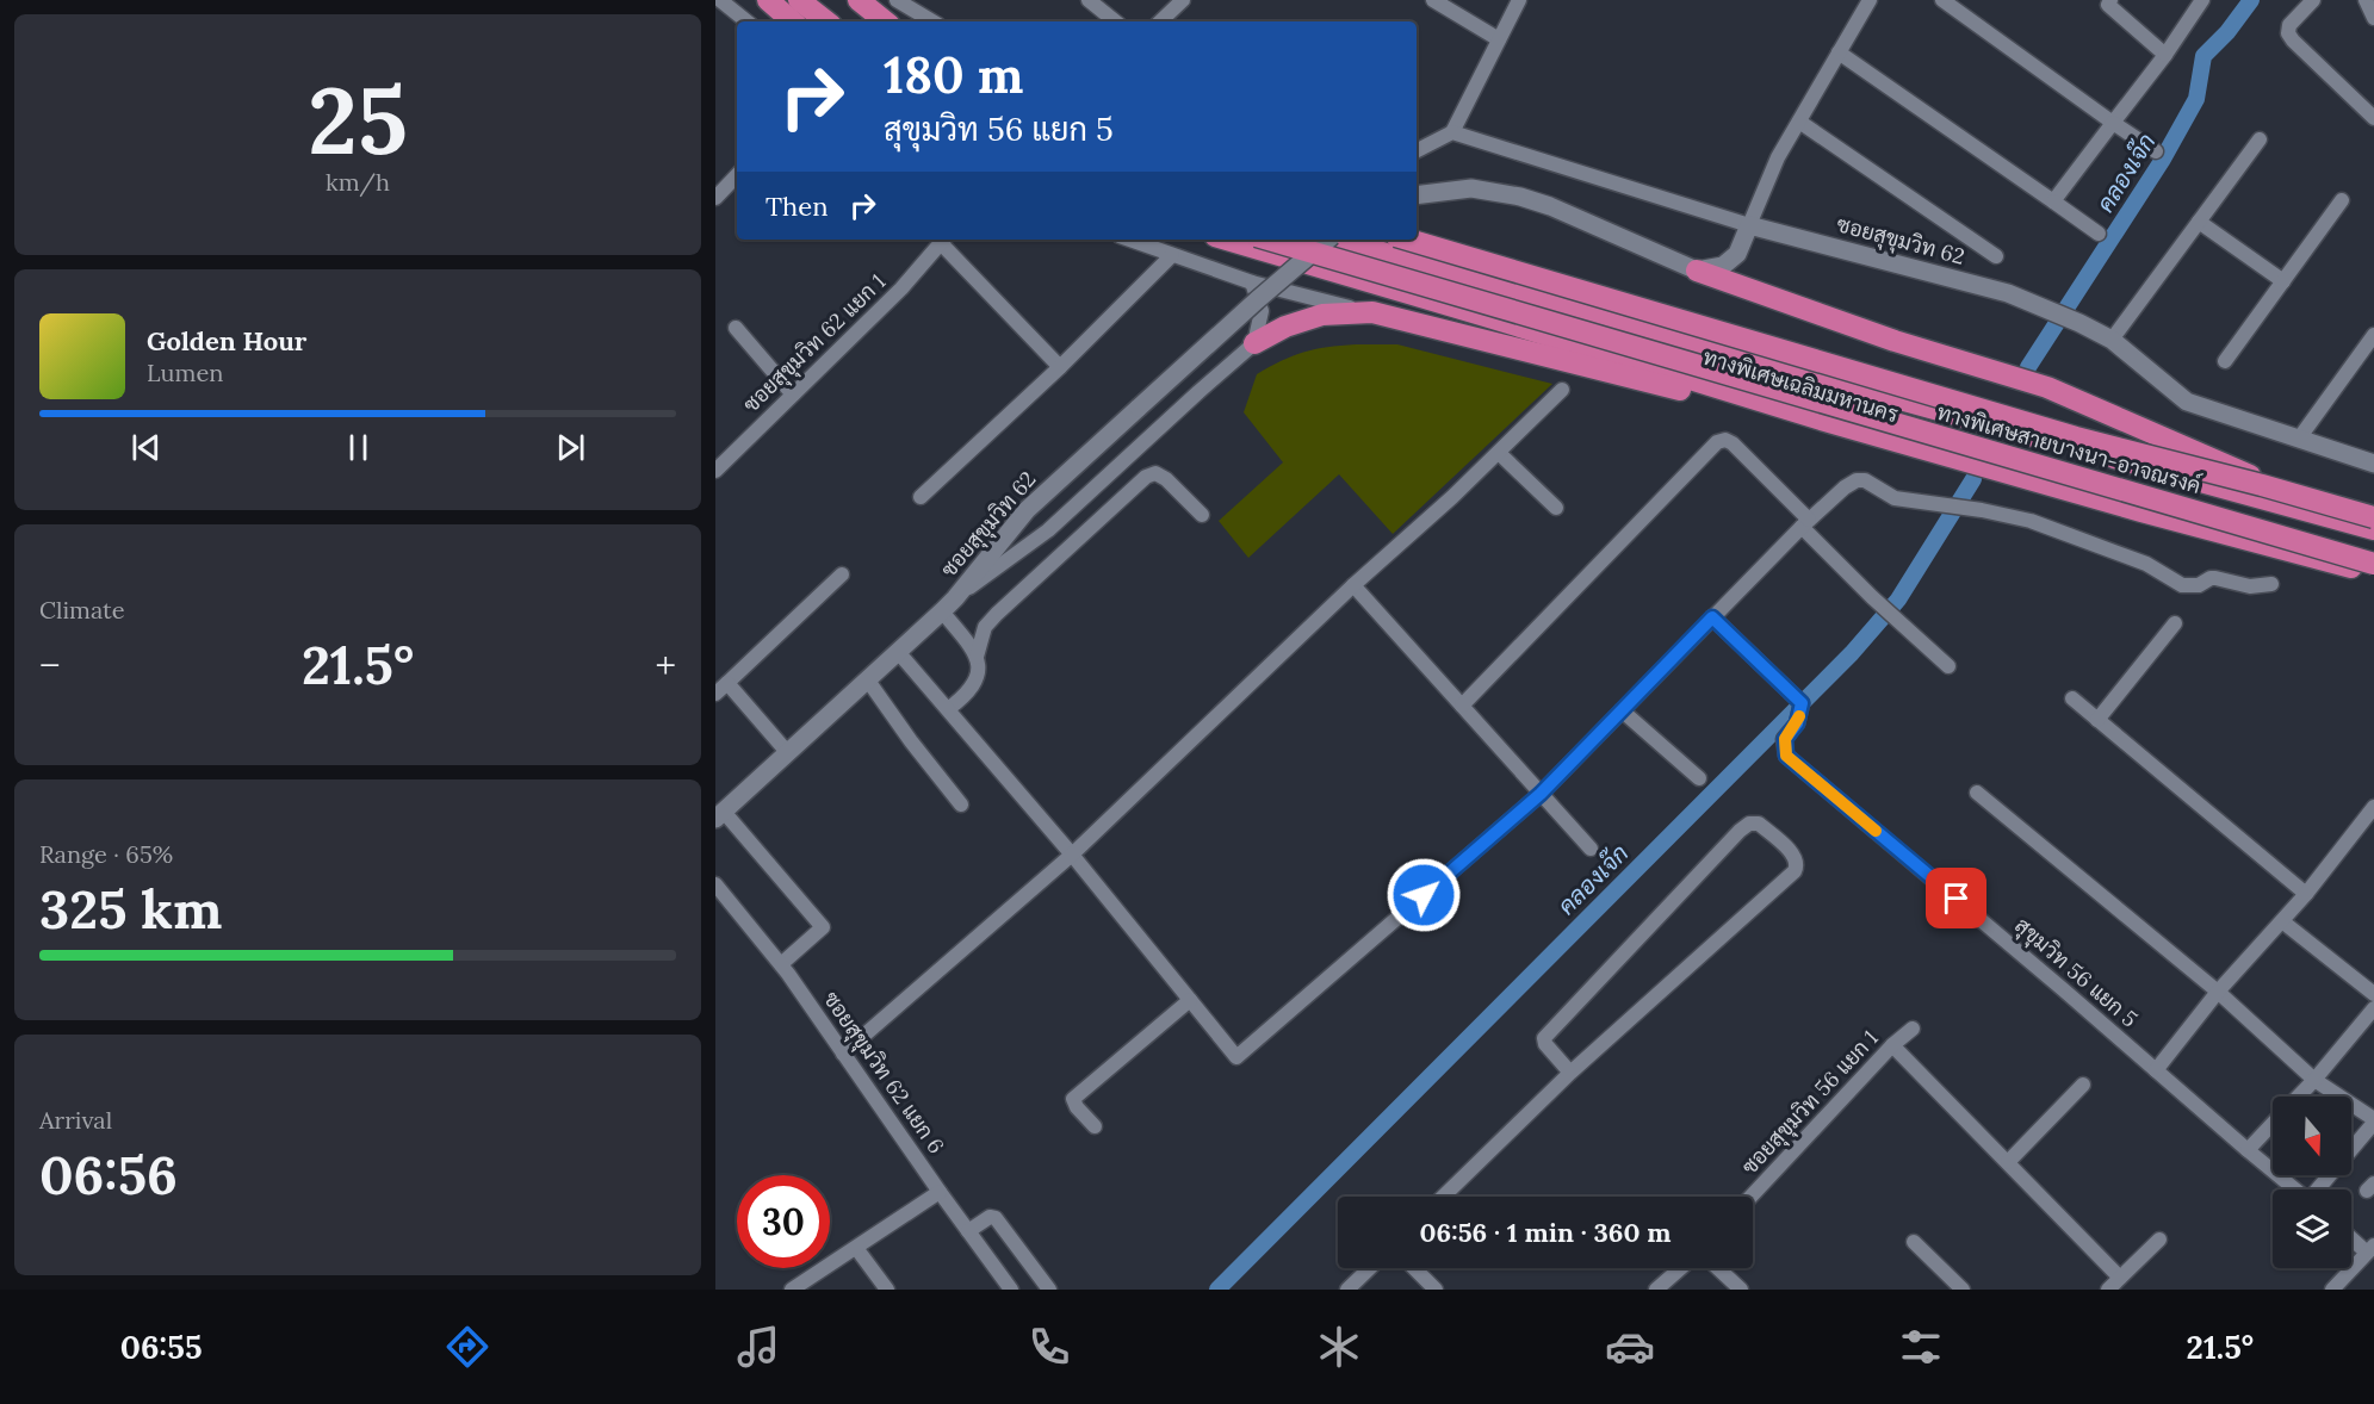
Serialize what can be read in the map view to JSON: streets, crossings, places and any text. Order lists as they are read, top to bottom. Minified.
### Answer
{"streets":{"highway":["ทางพิเศษเฉลิมมหานคร","ทางพิเศษสายบางนา-อาจณรงค์"],"street":["ซอยสุขุมวิท 62","ซอยสุขุมวิท 62 แยก 1","สุขุมวิท 56 แยก 5","ซอยสุขุมวิท 62 แยก 6","ซอยสุขุมวิท 56 แยก 1"]},"crossings":[["ทางพิเศษเฉลิมมหานคร","ทางพิเศษสายบางนา-อาจณรงค์"]],"water":["คลองเจ๊ก"],"north":"bottom","page":{"tile":[["25","km/h"],"Climate",["Range · 65%","325 km"],["Arrival","06:56"]],"turn":["180 m","สุขุมวิท 56 แยก 5"],"then":"Then","song":["Golden Hour","Lumen"],"heat":["−","21.5°","+"],"limit":"30","trip":"06:56 · 1 min · 360 m","tabs":["06:55","21.5°"]}}
